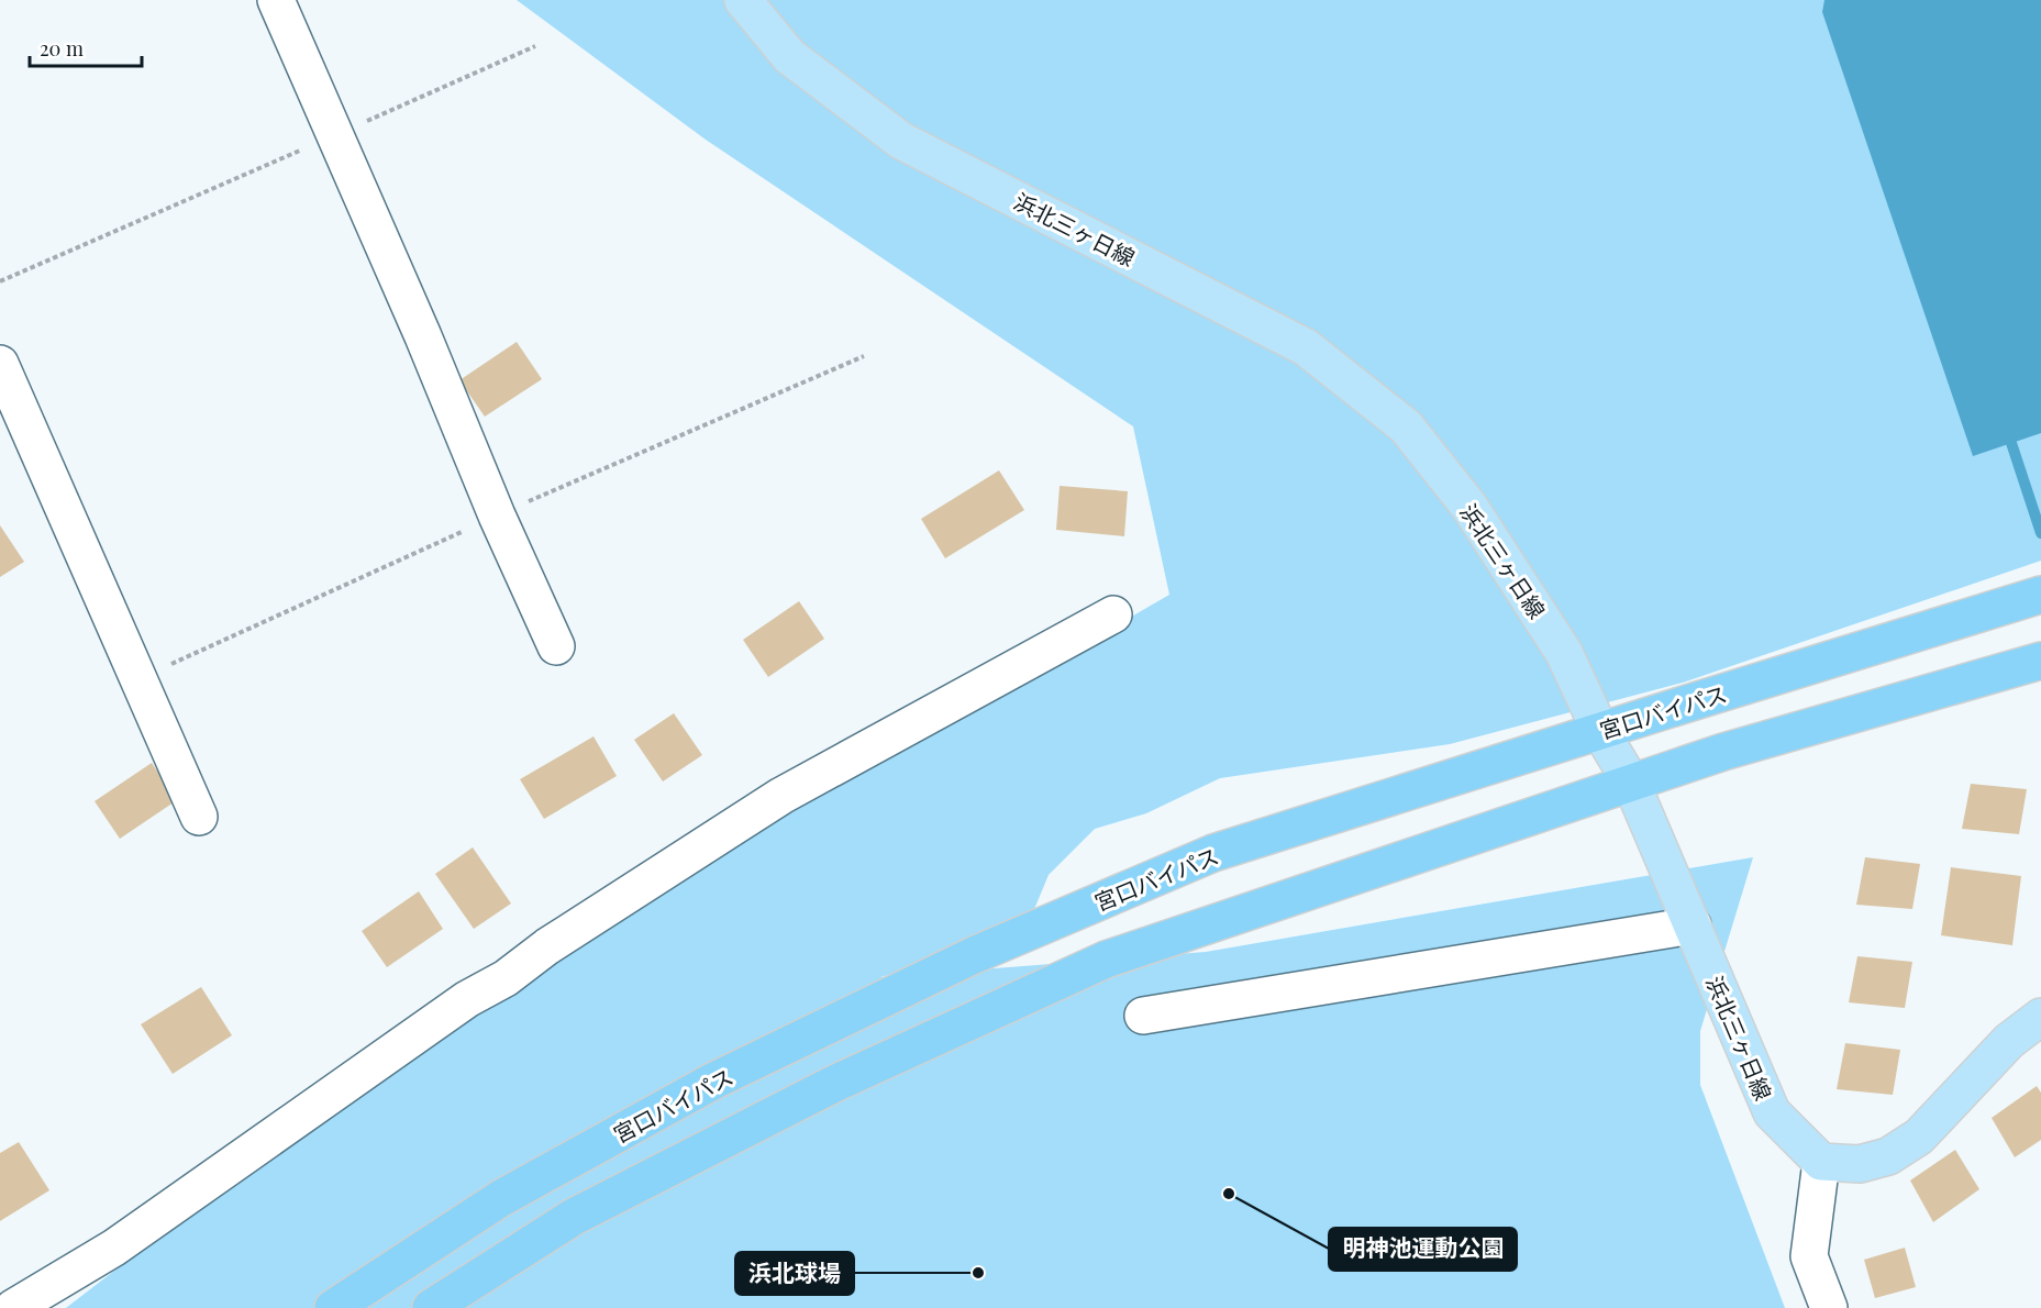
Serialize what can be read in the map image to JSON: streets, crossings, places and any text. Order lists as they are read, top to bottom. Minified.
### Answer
{"streets":{"highway":["宮口バイパス"],"main road":["浜北三ヶ日線"]},"crossings":[["浜北三ヶ日線","宮口バイパス"]],"places":["明神池運動公園","浜北球場"],"scale_bar":"20 m"}
